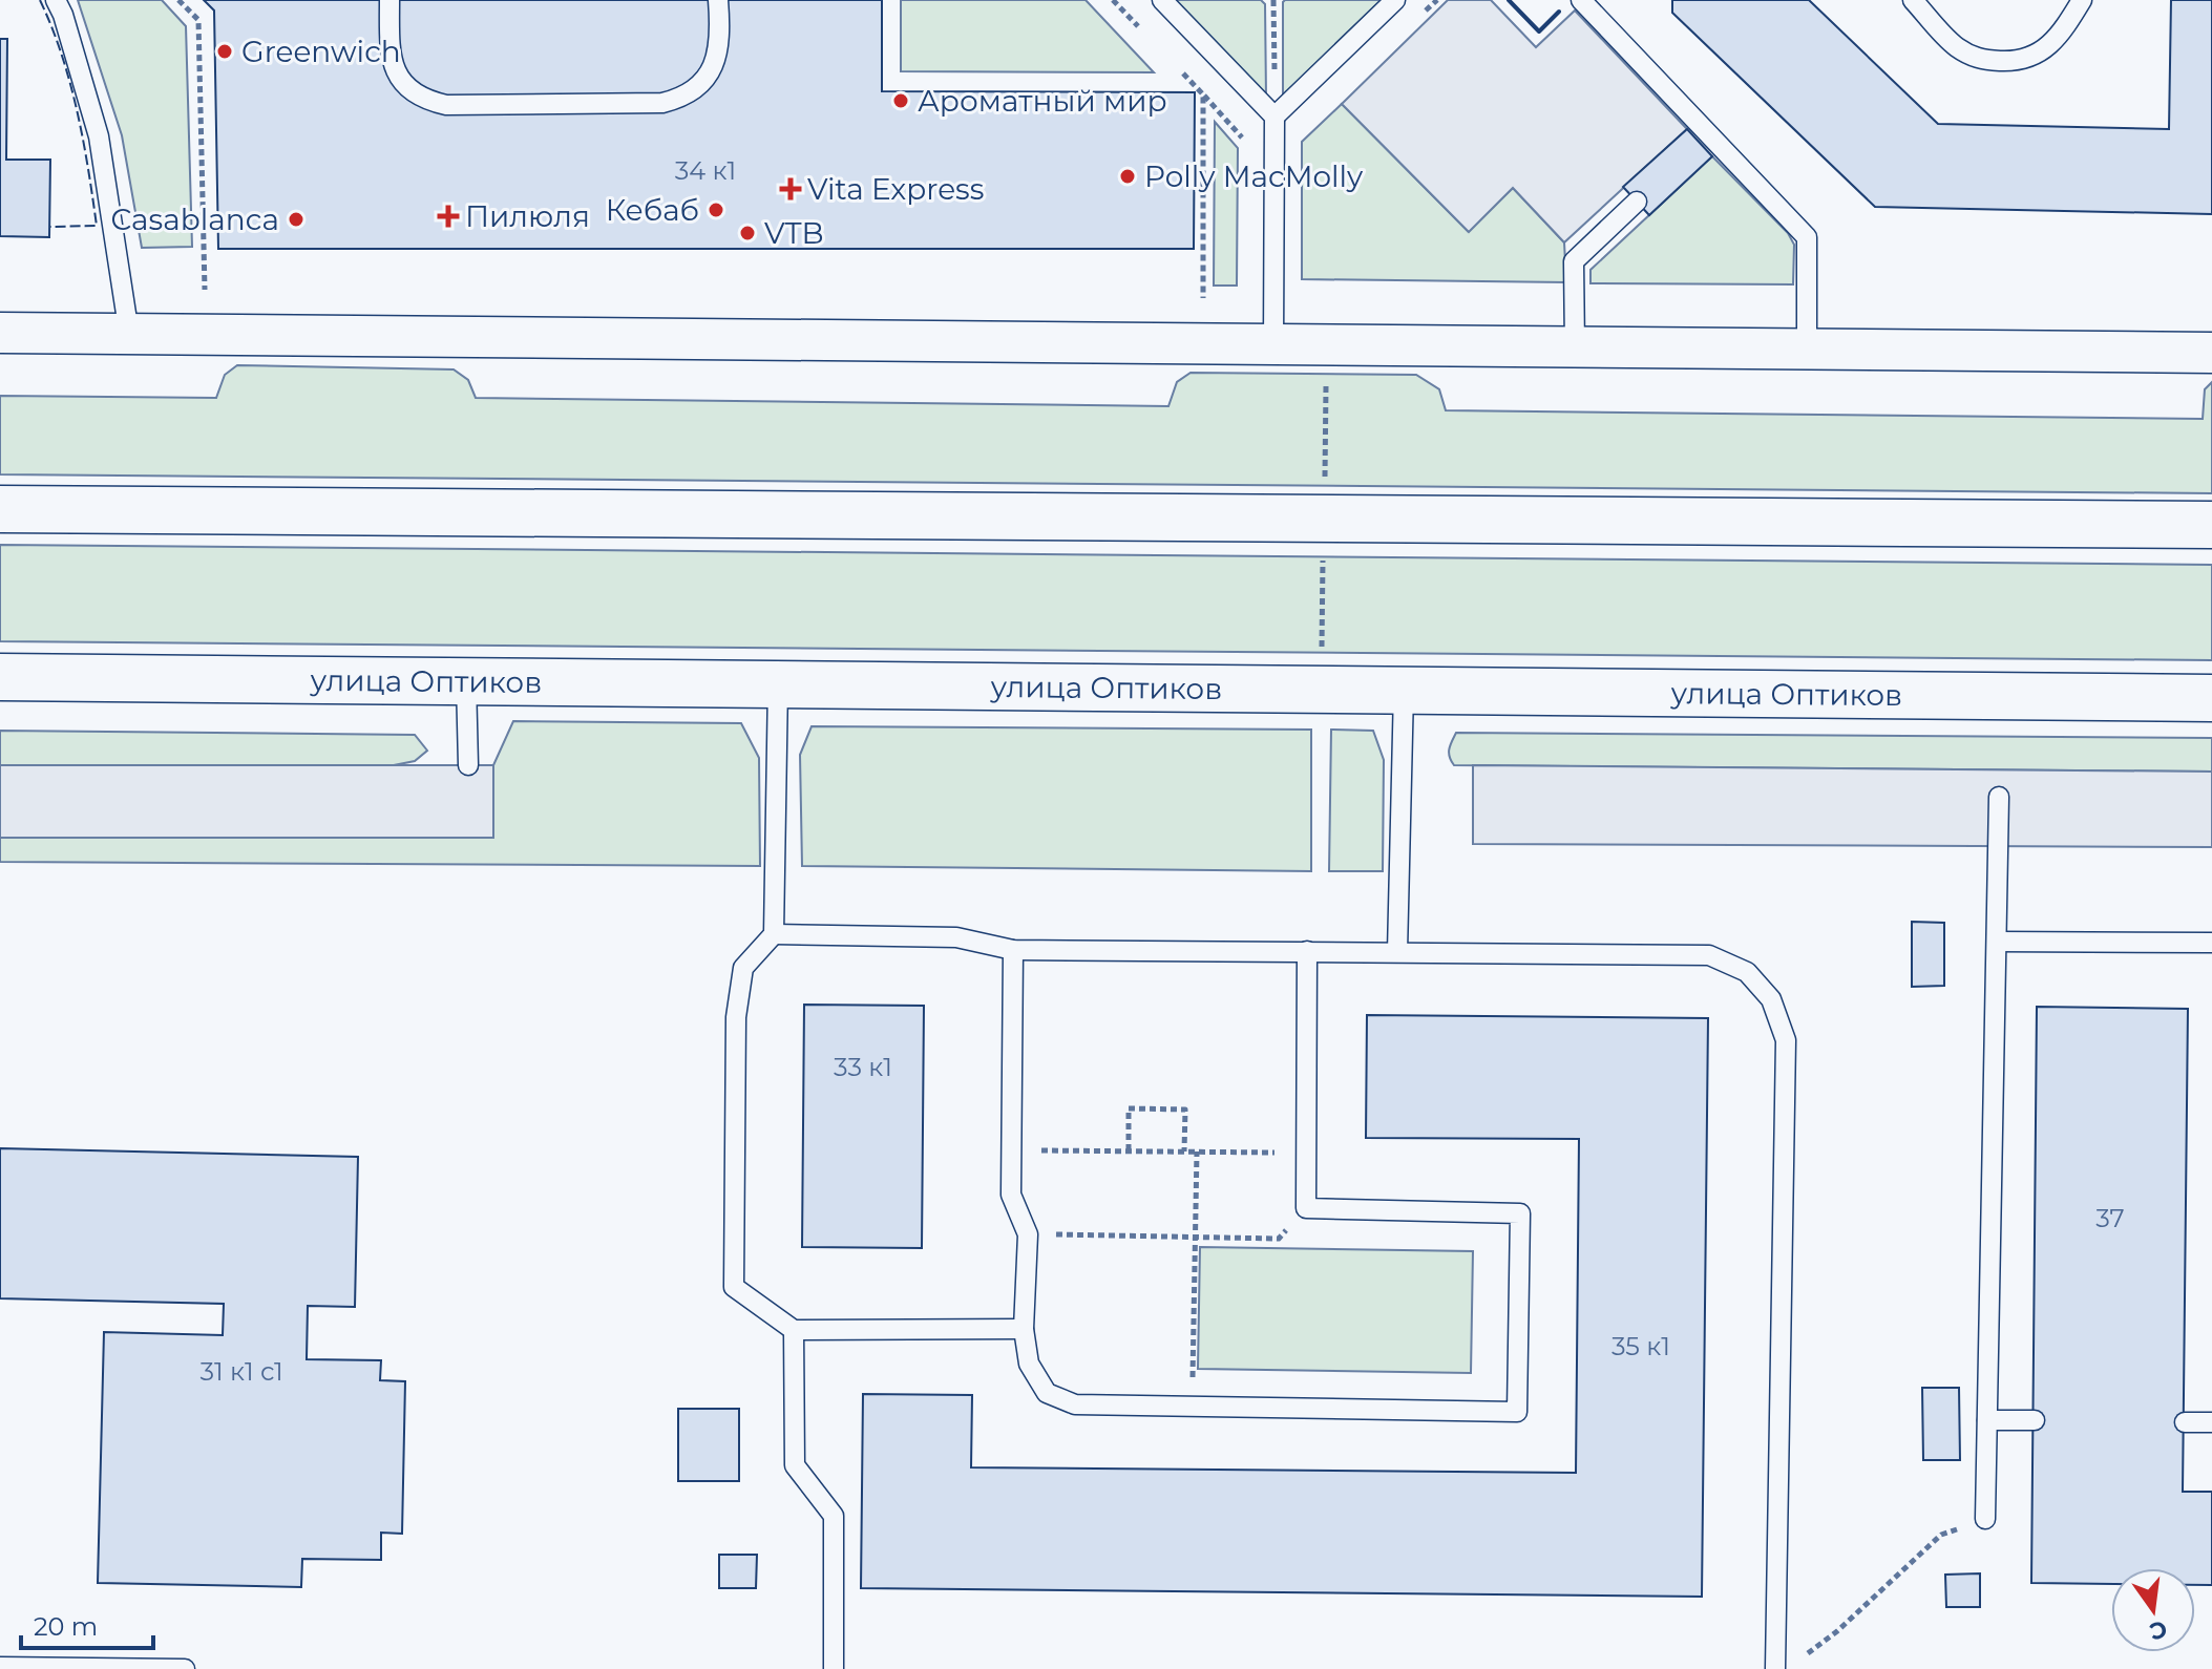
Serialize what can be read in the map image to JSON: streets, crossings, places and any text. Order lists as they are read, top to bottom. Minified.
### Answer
{"streets":{"street":["улица Оптиков"]},"places":{"other":["Greenwich","Ароматный мир","Polly MacMolly","Кебаб","Casablanca","VTB"],"health":["Vita Express","Пилюля"]},"house_numbers":["34 к1","33 к1","37","35 к1","31 к1 с1"],"scale_bar":"20 m","north":"bottom"}
